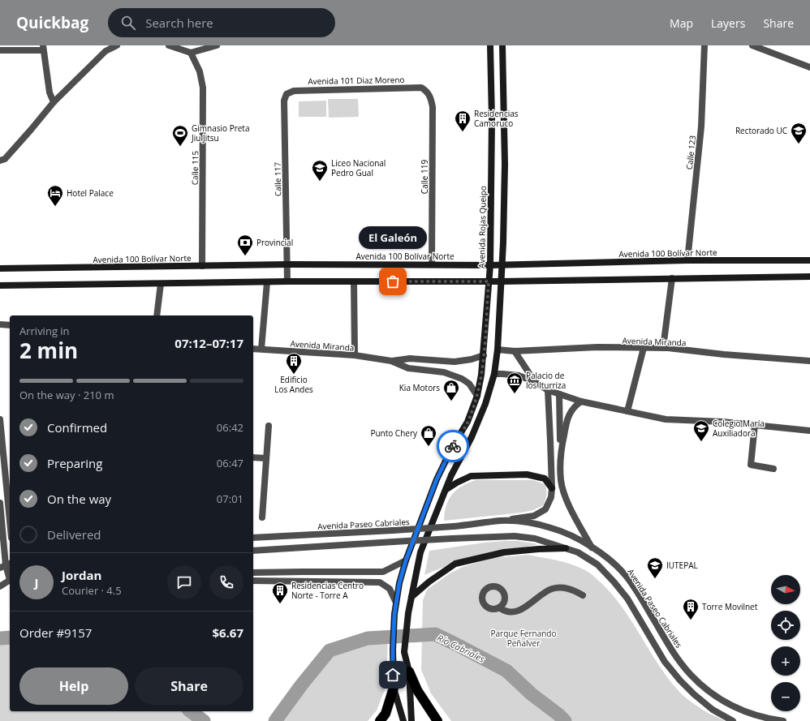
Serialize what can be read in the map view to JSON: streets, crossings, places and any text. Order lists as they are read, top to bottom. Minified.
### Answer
{"streets":{"street":["Avenida 101 Diaz Moreno","Calle 123","Calle 115","Calle 119","Calle 117","Avenida Rojas Queipo","Avenida 100 Bolívar Norte","Avenida Miranda","Avenida Paseo Cabriales"]},"crossings":[["Avenida 101 Diaz Moreno","Calle 119"],["Avenida 101 Diaz Moreno","Calle 117"],["Calle 123","Avenida 100 Bolívar Norte"],["Calle 115","Avenida 100 Bolívar Norte"],["Calle 119","Avenida 100 Bolívar Norte"],["Calle 117","Avenida 100 Bolívar Norte"],["Avenida Rojas Queipo","Avenida 100 Bolívar Norte"],["Avenida Rojas Queipo","Avenida Miranda"]],"water":["Río Cabriales"],"parks":["Parque Fernando Peñalver"],"places":{"building":["Residencias Camoruco","Edificio Los Andes","Residencias Centro Norte - Torre A","Torre Movilnet"],"school or university":["Rectorado UC","Liceo Nacional Pedro Gual","Colegio María Auxiliadora","IUTEPAL"],"sports":["Gimnasio Preta Jiu Jitsu"],"hotel":["Hotel Palace"],"bank":["Provincial"],"other":["El Galeón"],"museum":["Palacio de los Iturriza"],"shop":["Kia Motors","Punto Chery"]},"north":"right","page":{"header":"Quickbag","search":"Search here","nav":["Map","Layers","Share"],"bubble":"El Galeón","heading":["2 min","Arriving in","07:12–07:17"],"panel":["Jordan","Courier · 4.5","Order #9157","$6.67"],"bar":"On the way · 210 m","list":[["Confirmed","06:42"],["Preparing","06:47"],["On the way","07:01"],"Delivered"],"round":"J","map_buttons":["+","−"],"buttons":["Help","Share"]}}
